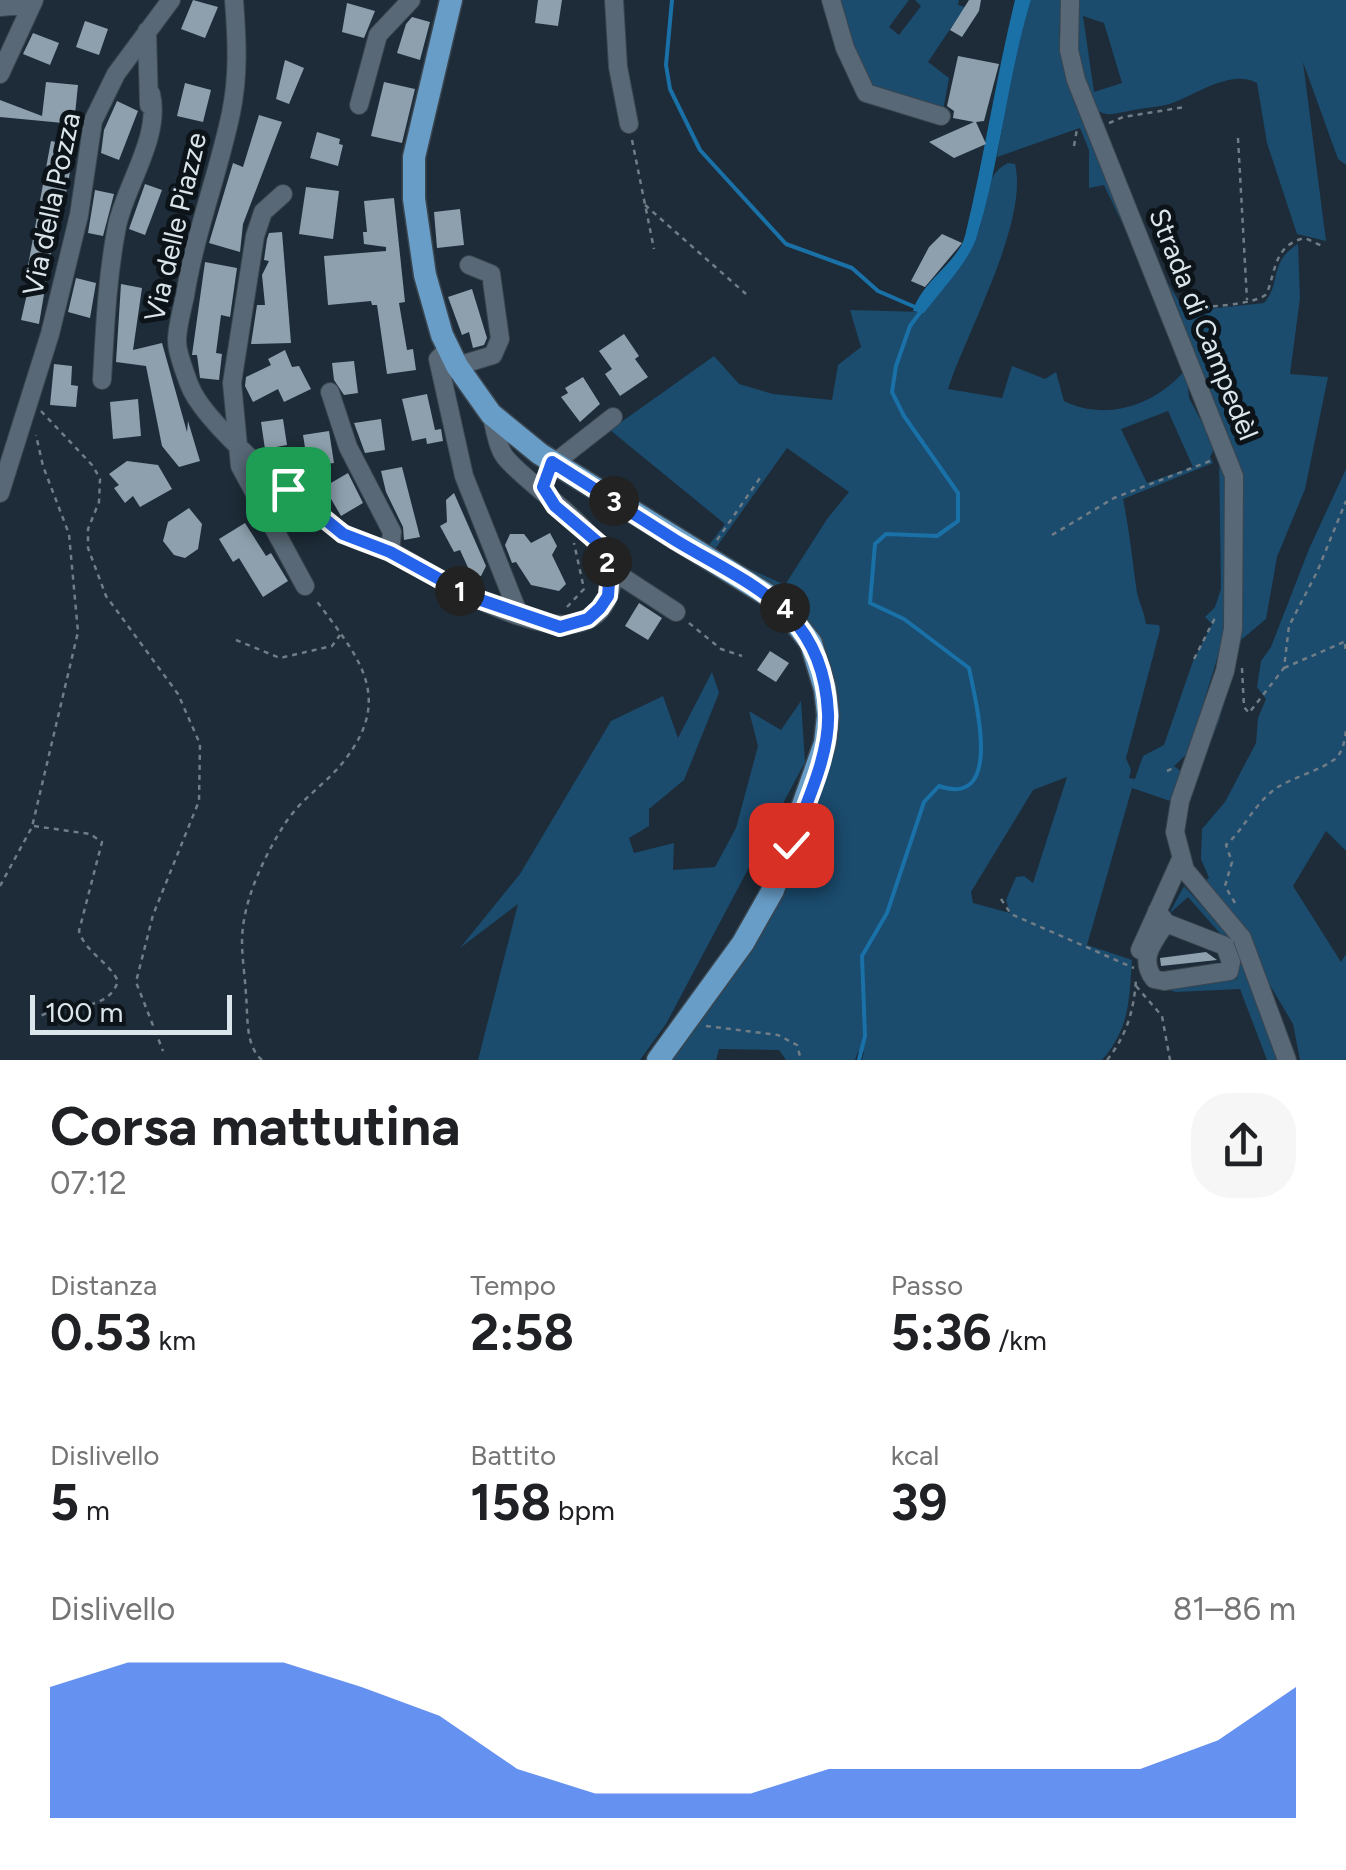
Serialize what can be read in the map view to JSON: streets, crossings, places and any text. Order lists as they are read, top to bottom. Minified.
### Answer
{"streets":{"street":["Via della Pozza","Via delle Piazze","Strada di Campedèl"]},"scale_bar":"100 m","page":{"pins":["3","2","1","4"],"scale":"100 m","heading":["Corsa mattutina","07:12"],"stats":[["Distanza","0.53 km"],["Tempo","2:58"],["Passo","5:36 /km"],["Dislivello","5 m"],["Battito","158 bpm"],["kcal","39"]],"chart":["Dislivello","81–86 m"]}}
